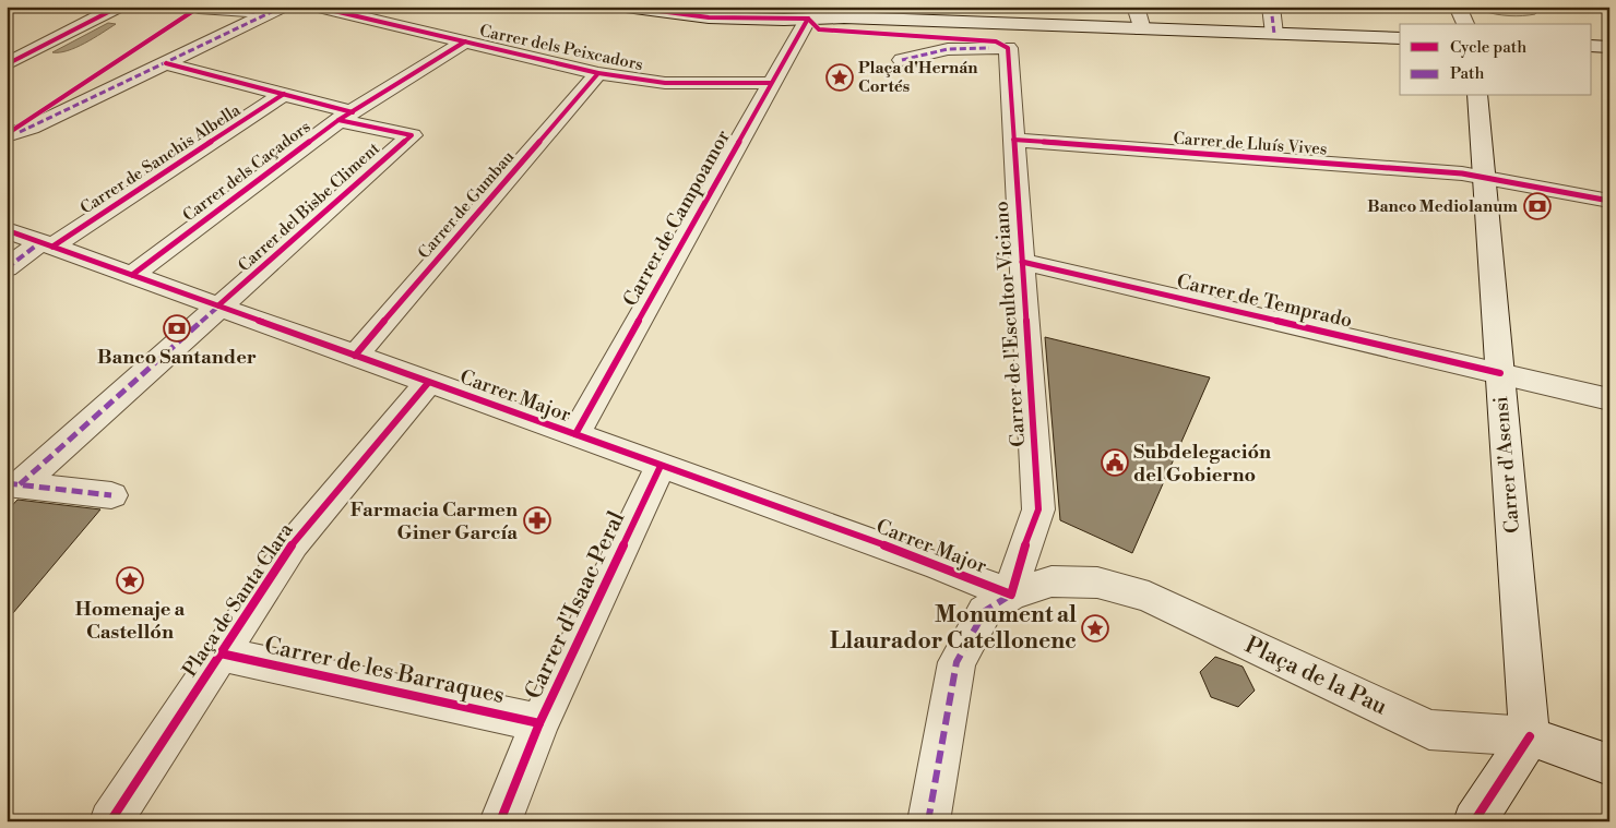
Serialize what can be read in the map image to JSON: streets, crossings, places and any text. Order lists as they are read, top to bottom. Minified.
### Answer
{"streets":{"street":["Carrer dels Peixcadors","Carrer de Lluís Vives","Carrer de Sanchis Albella","Carrer dels Caçadors","Carrer de Gumbau","Carrer del Bisbe Climent","Carrer de Campoamor","Carrer de Temprado","Carrer de l'Escultor Viciano","Carrer Major","Carrer d'Asensi","Plaça de Santa Clara","Carrer d'Isaac Peral","Carrer de les Barraques","Plaça de la Pau"]},"crossings":[["Carrer dels Peixcadors","Carrer dels Caçadors"],["Carrer dels Peixcadors","Carrer de Gumbau"],["Carrer dels Peixcadors","Carrer de Campoamor"],["Carrer de Lluís Vives","Carrer de l'Escultor Viciano"],["Carrer de Lluís Vives","Carrer d'Asensi"],["Carrer de Sanchis Albella","Carrer Major"],["Carrer dels Caçadors","Carrer del Bisbe Climent"],["Carrer dels Caçadors","Carrer Major"],["Carrer de Gumbau","Carrer Major"],["Carrer del Bisbe Climent","Carrer Major"],["Carrer de Campoamor","Carrer Major"],["Carrer de Temprado","Carrer de l'Escultor Viciano"],["Carrer de Temprado","Carrer d'Asensi"],["Carrer de l'Escultor Viciano","Carrer Major"],["Carrer de l'Escultor Viciano","Plaça de la Pau"],["Carrer Major","Plaça de Santa Clara"],["Carrer Major","Carrer d'Isaac Peral"],["Carrer Major","Plaça de la Pau"],["Carrer d'Asensi","Plaça de la Pau"],["Plaça de Santa Clara","Carrer de les Barraques"],["Carrer d'Isaac Peral","Carrer de les Barraques"]],"places":{"place":["Plaça d'Hernán Cortés","Homenaje a Castellón","Monument al Llaurador Catellonenc"],"bank":["Banco Mediolanum","Banco Santander"],"public building":["Subdelegación del Gobierno"],"pharmacy":["Farmacia Carmen Giner García"]},"legend":["Cycle path","Path"]}
